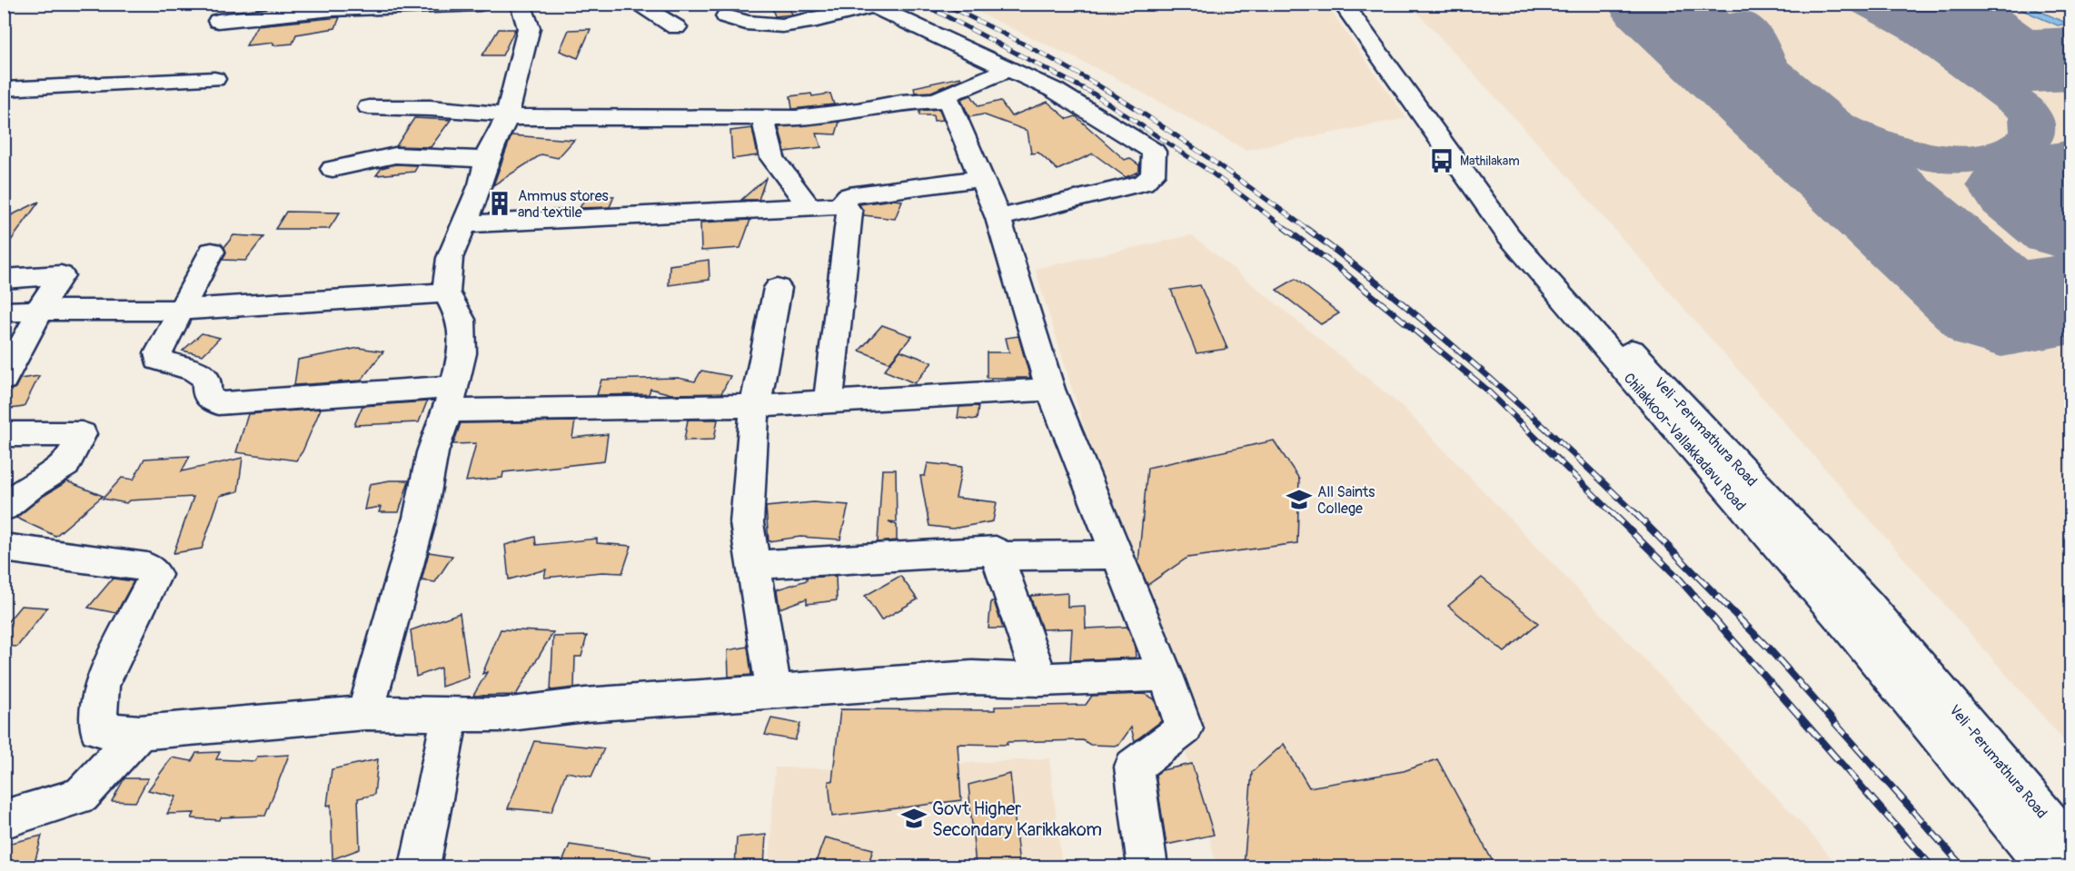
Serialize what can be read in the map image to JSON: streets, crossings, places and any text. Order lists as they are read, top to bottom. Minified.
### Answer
{"streets":{"street":["Veli -Perumathura Road","Chilakkoor-Vallakkadavu Road"]},"places":{"bus stop":["Mathilakam"],"building":["Ammus stores and textile"],"school or university":["All Saints College","Govt Higher Secondary Karikkakom"]}}
